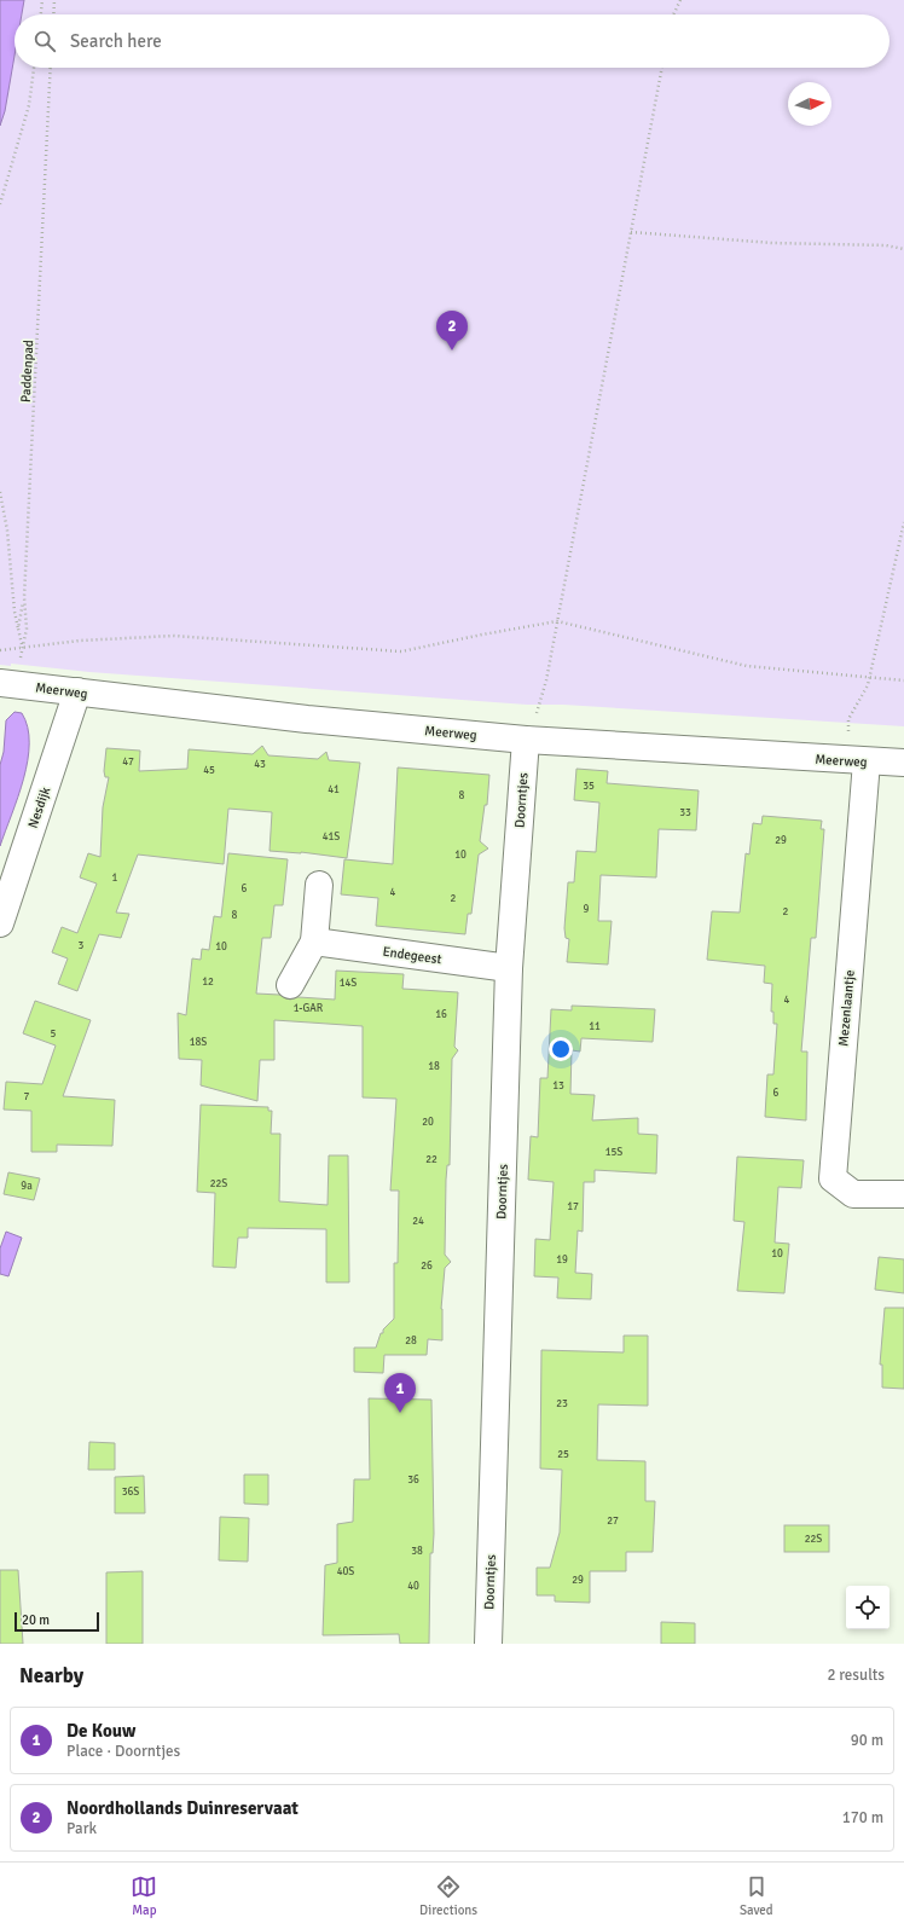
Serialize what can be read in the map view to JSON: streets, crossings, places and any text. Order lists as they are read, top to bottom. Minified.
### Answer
{"streets":{"street":["Meerweg","Doorntjes","Nesdijk","Endegeest","Mezenlaantje"],"path":["Paddenpad"]},"crossings":[["Paddenpad","Meerweg"],["Meerweg","Doorntjes"],["Meerweg","Nesdijk"],["Meerweg","Mezenlaantje"],["Doorntjes","Endegeest"]],"house_numbers":["47","43","45","35","41","8","33","41S","29","10","1","6","4","2","9","2","8","3","10","12","14S","4","1-GAR","16","11","5","18S","18","13","6","7","20","15S","22","22S","9a","17","24","10","19","26","28","23","25","36","36S","27","22S","38","40S","29","40"],"scale_bar":"20 m","north":"right","page":{"search":"Search here","pins":["2","1"],"scale":"20 m","heading":["Nearby","2 results"],"list":[{"mark":"1","name":"De Kouw","note":"Place · Doorntjes","value":"90 m"},{"mark":"2","name":"Noordhollands Duinreservaat","note":"Park","value":"170 m"}],"nav":["Map","Directions","Saved"]}}
